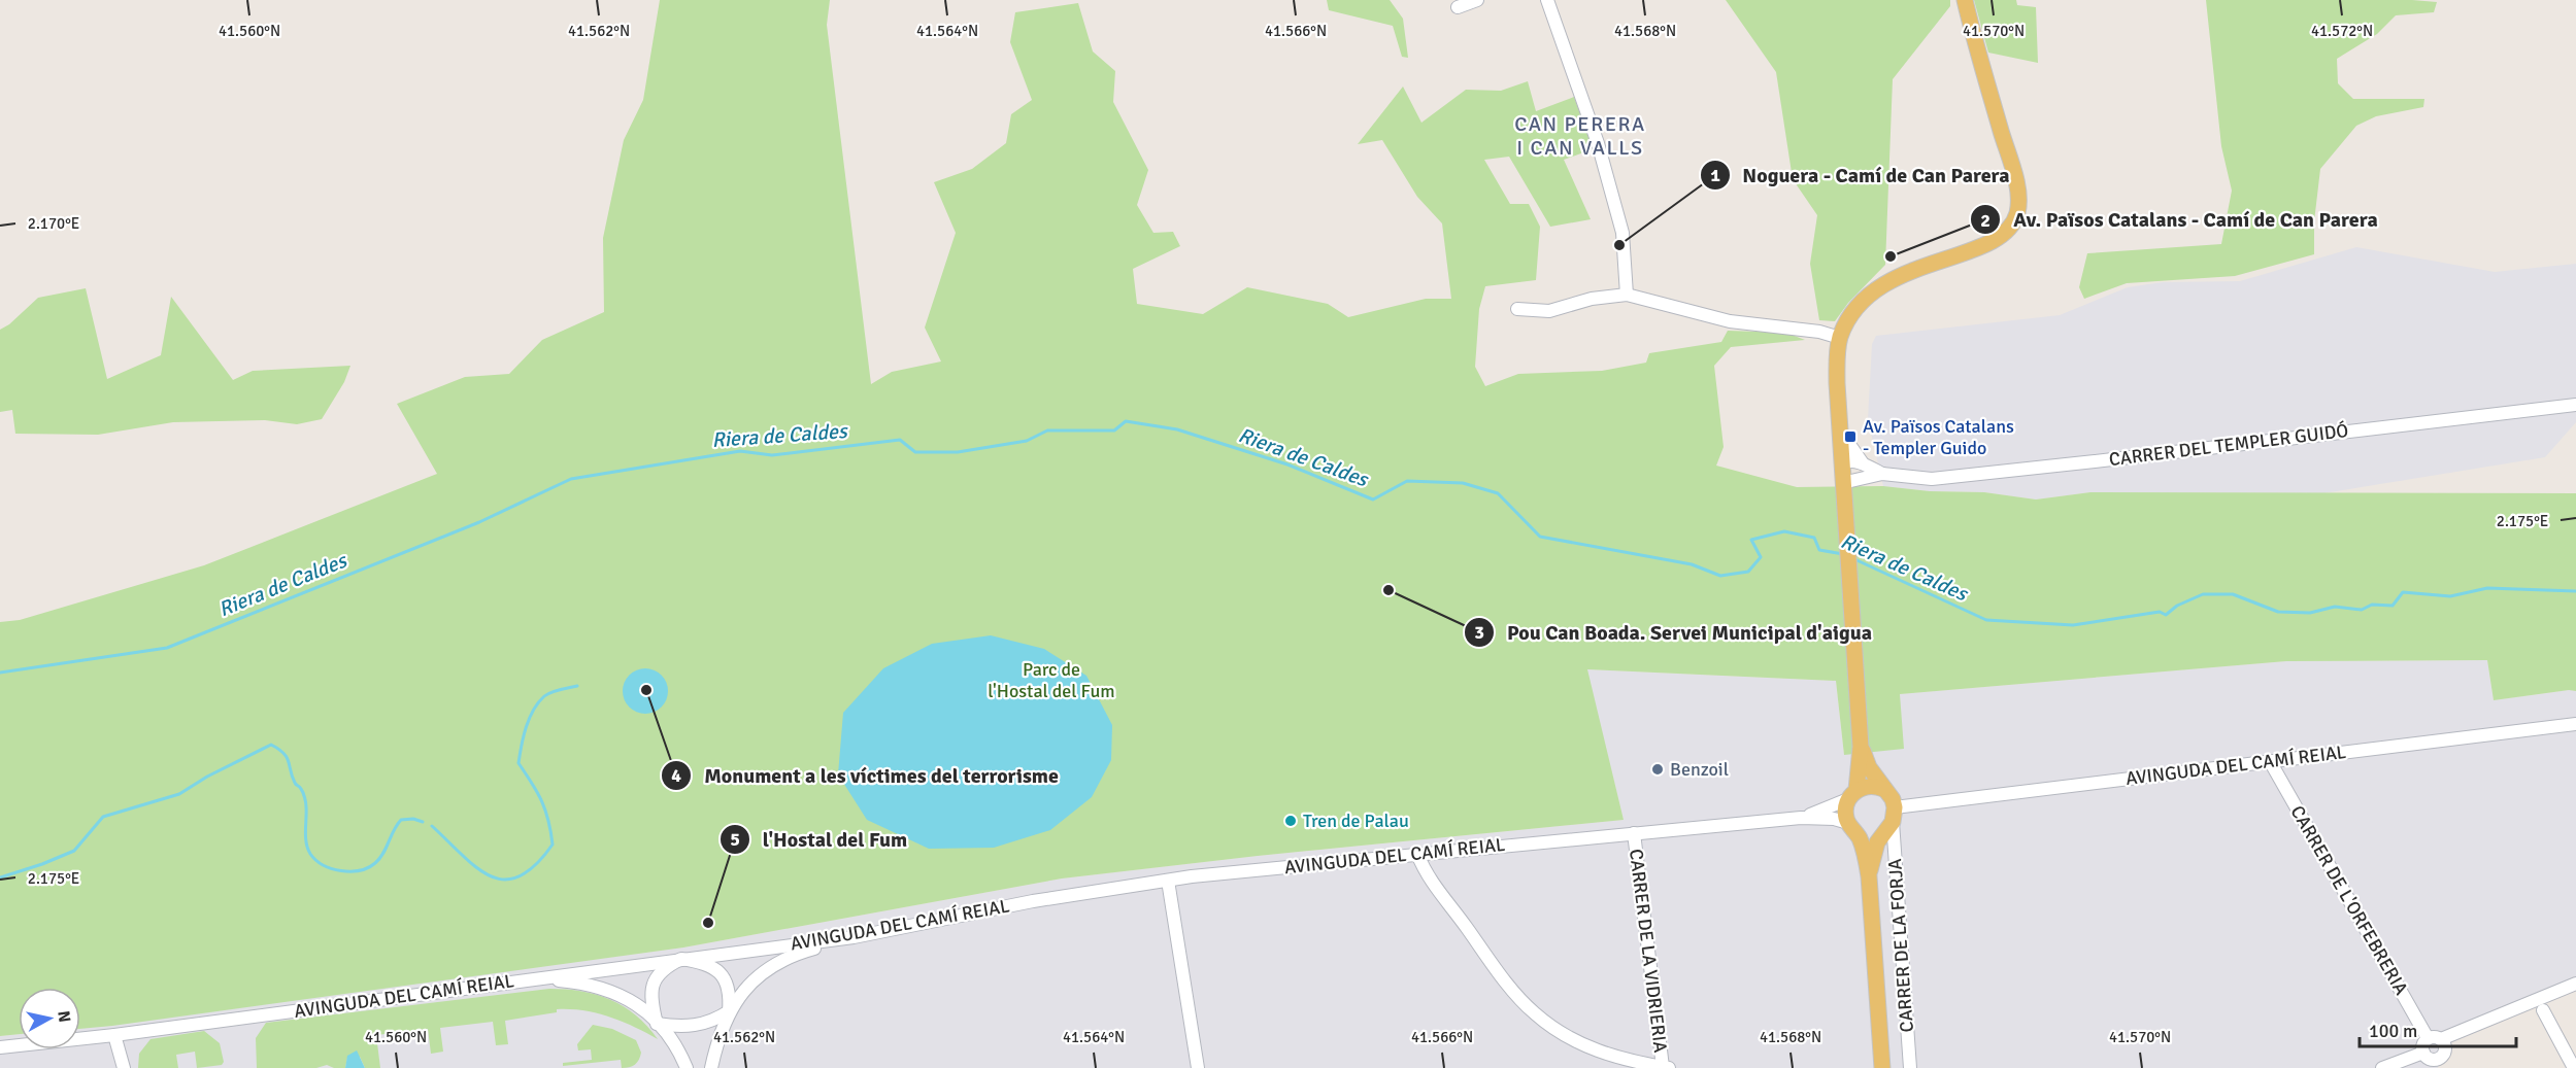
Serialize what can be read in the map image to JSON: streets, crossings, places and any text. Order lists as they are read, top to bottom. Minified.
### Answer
{"streets":{"street":["CARRER DEL TEMPLER GUIDÓ","AVINGUDA DEL CAMÍ REIAL","CARRER DE L'ORFEBRERIA","CARRER DE LA FORJA","CARRER DE LA VIDRIERIA"]},"crossings":[["AVINGUDA DEL CAMÍ REIAL","CARRER DE L'ORFEBRERIA"],["AVINGUDA DEL CAMÍ REIAL","CARRER DE LA FORJA"],["AVINGUDA DEL CAMÍ REIAL","CARRER DE LA VIDRIERIA"]],"districts":["CAN PERERA I CAN VALLS"],"water":["Riera de Caldes"],"parks":["Parc de l'Hostal del Fum"],"places":{"other":["Noguera - Camí de Can Parera","Av. Països Catalans - Camí de Can Parera","Pou Can Boada. Servei Municipal d'aigua","Monument a les víctimes del terrorisme","Benzoil","Tren de Palau","l'Hostal del Fum"],"transit":["Av. Països Catalans - Templer Guido"]},"scale_bar":"100 m","north":"right","coordinates":["41.560°N","41.562°N","41.564°N","41.566°N","41.568°N","41.570°N","41.572°N","2.170°E","2.175°E"]}
